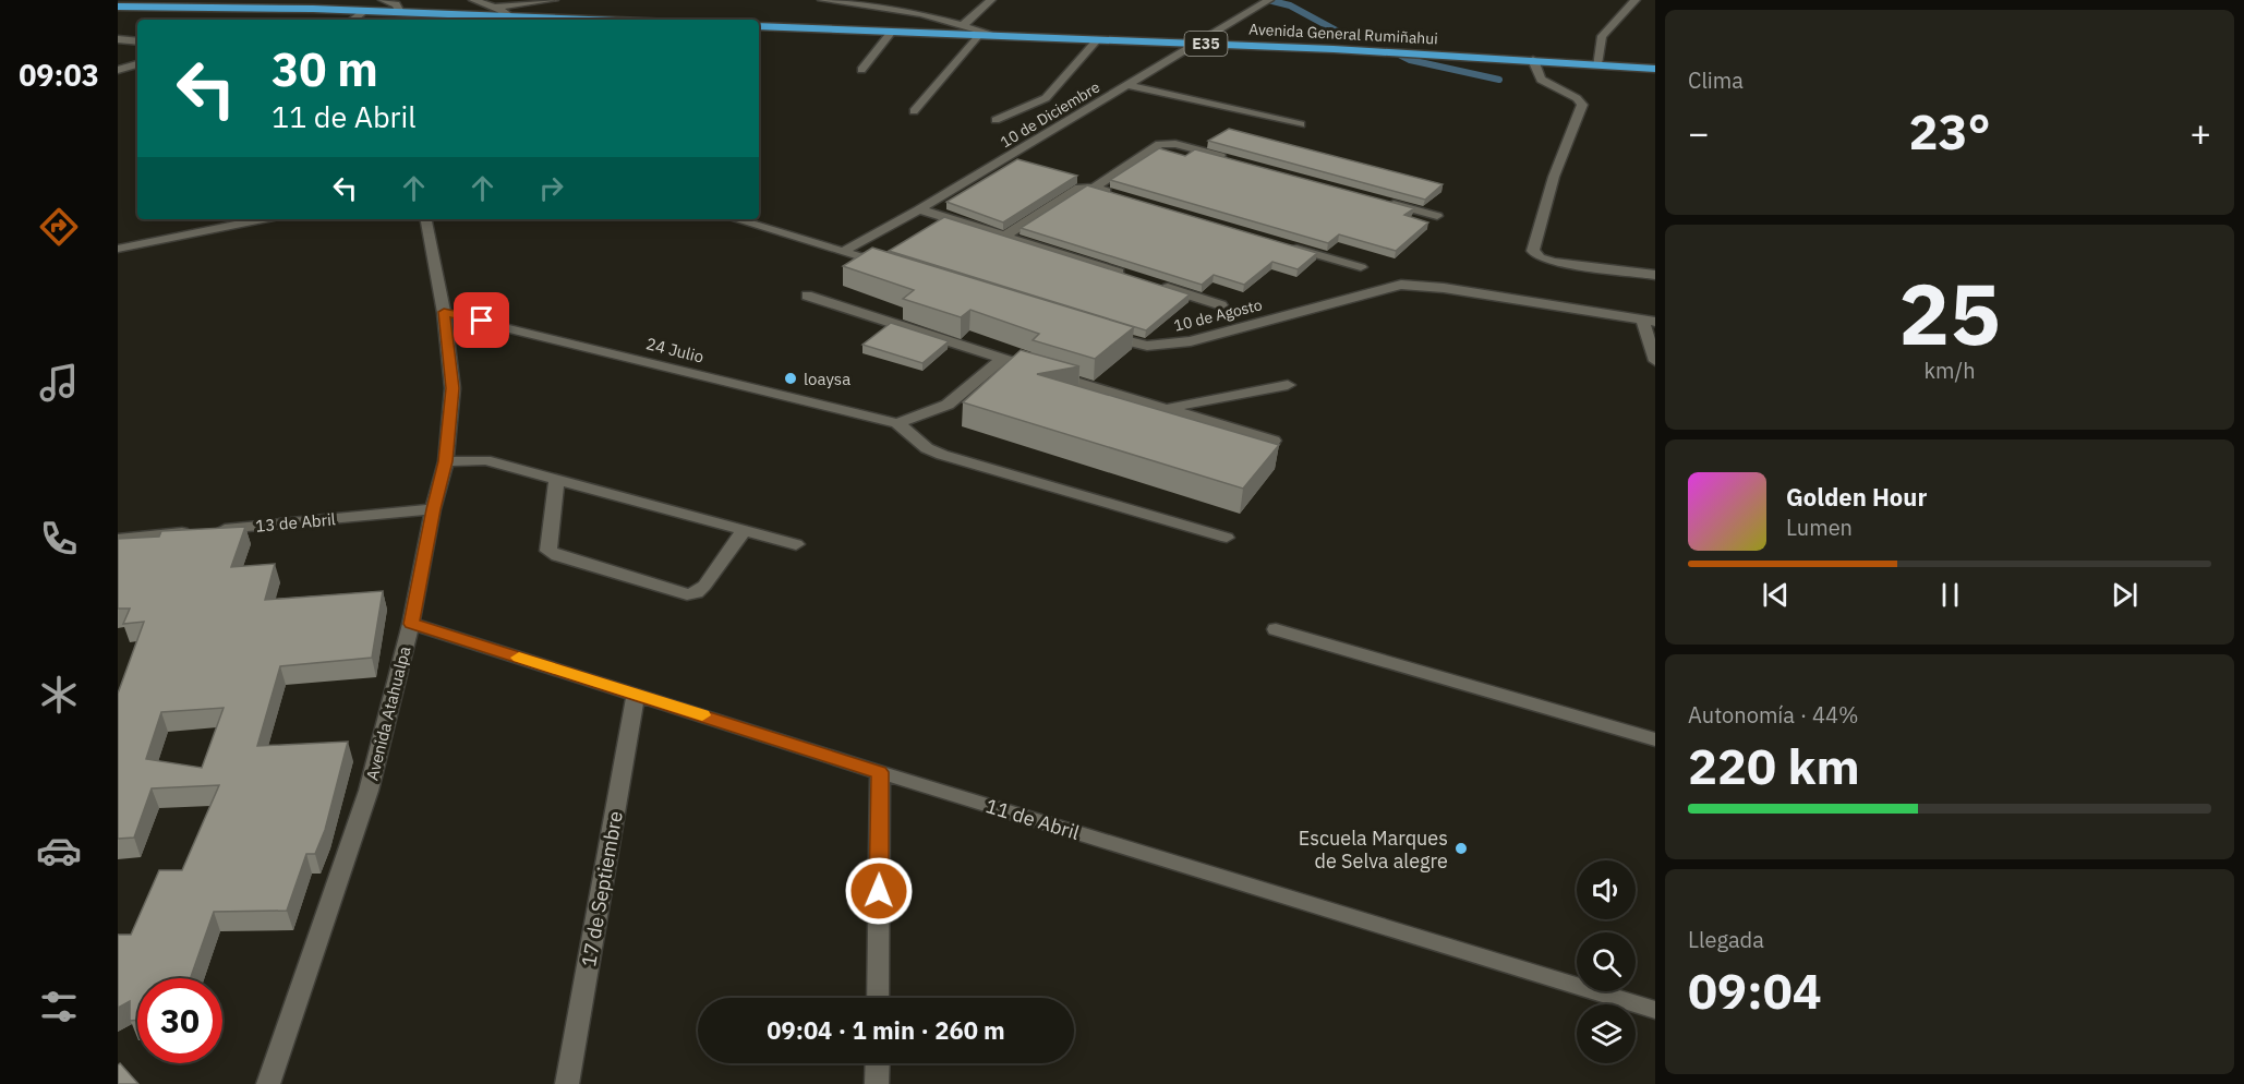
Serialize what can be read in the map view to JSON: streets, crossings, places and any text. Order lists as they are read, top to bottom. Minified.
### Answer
{"streets":{"highway":["Avenida General Rumiñahui","E35"],"street":["10 de Diciembre","10 de Agosto","24 Julio","13 de Abril","Avenida Atahualpa","11 de Abril","17 de Septiembre"]},"crossings":[["Avenida General Rumiñahui","10 de Diciembre"],["24 Julio","Avenida Atahualpa"],["13 de Abril","Avenida Atahualpa"],["Avenida Atahualpa","11 de Abril"],["11 de Abril","17 de Septiembre"]],"places":["loaysa","Escuela Marques de Selva alegre"],"page":{"tabs":"09:03","tile":["Clima",["25","km/h"],["Autonomía · 44%","220 km"],["Llegada","09:04"]],"turn":["30 m","11 de Abril"],"heat":["−","23°","+"],"song":["Golden Hour","Lumen"],"limit":"30","trip":"09:04 · 1 min · 260 m"}}
